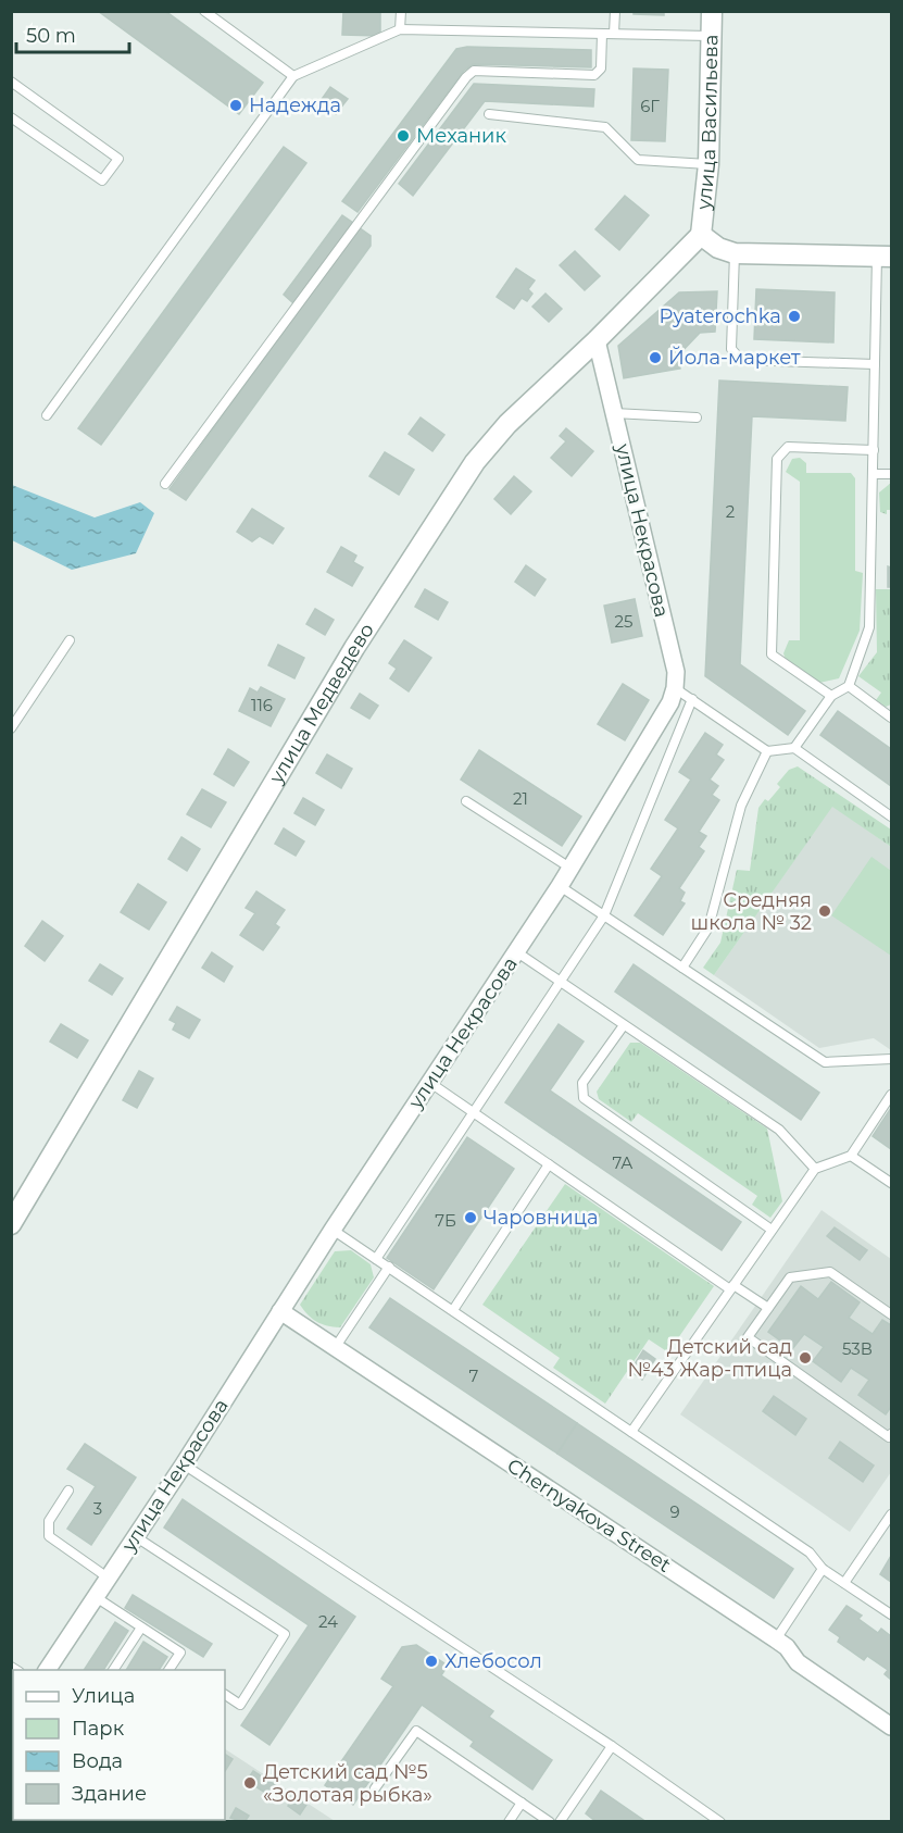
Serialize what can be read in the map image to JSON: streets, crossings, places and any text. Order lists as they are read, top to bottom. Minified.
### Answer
{"streets":{"street":["улица Васильева","улица Некрасова","улица Медведево","Chernyakova Street"]},"crossings":[["улица Васильева","улица Медведево"],["улица Некрасова","улица Медведево"],["улица Некрасова","Chernyakova Street"]],"places":["Надежда","Механик","Pyaterochka","Йола-маркет","Средняя школа № 32","Чаровница","Детский сад №43 Жар-птица","Хлебосол","Детский сад №5 «Золотая рыбка»"],"house_numbers":["6Г","2","25","116","21","7А","7Б","53В","7","3","9","24"],"legend":["Улица","Парк","Вода","Здание"],"scale_bar":"50 m"}
